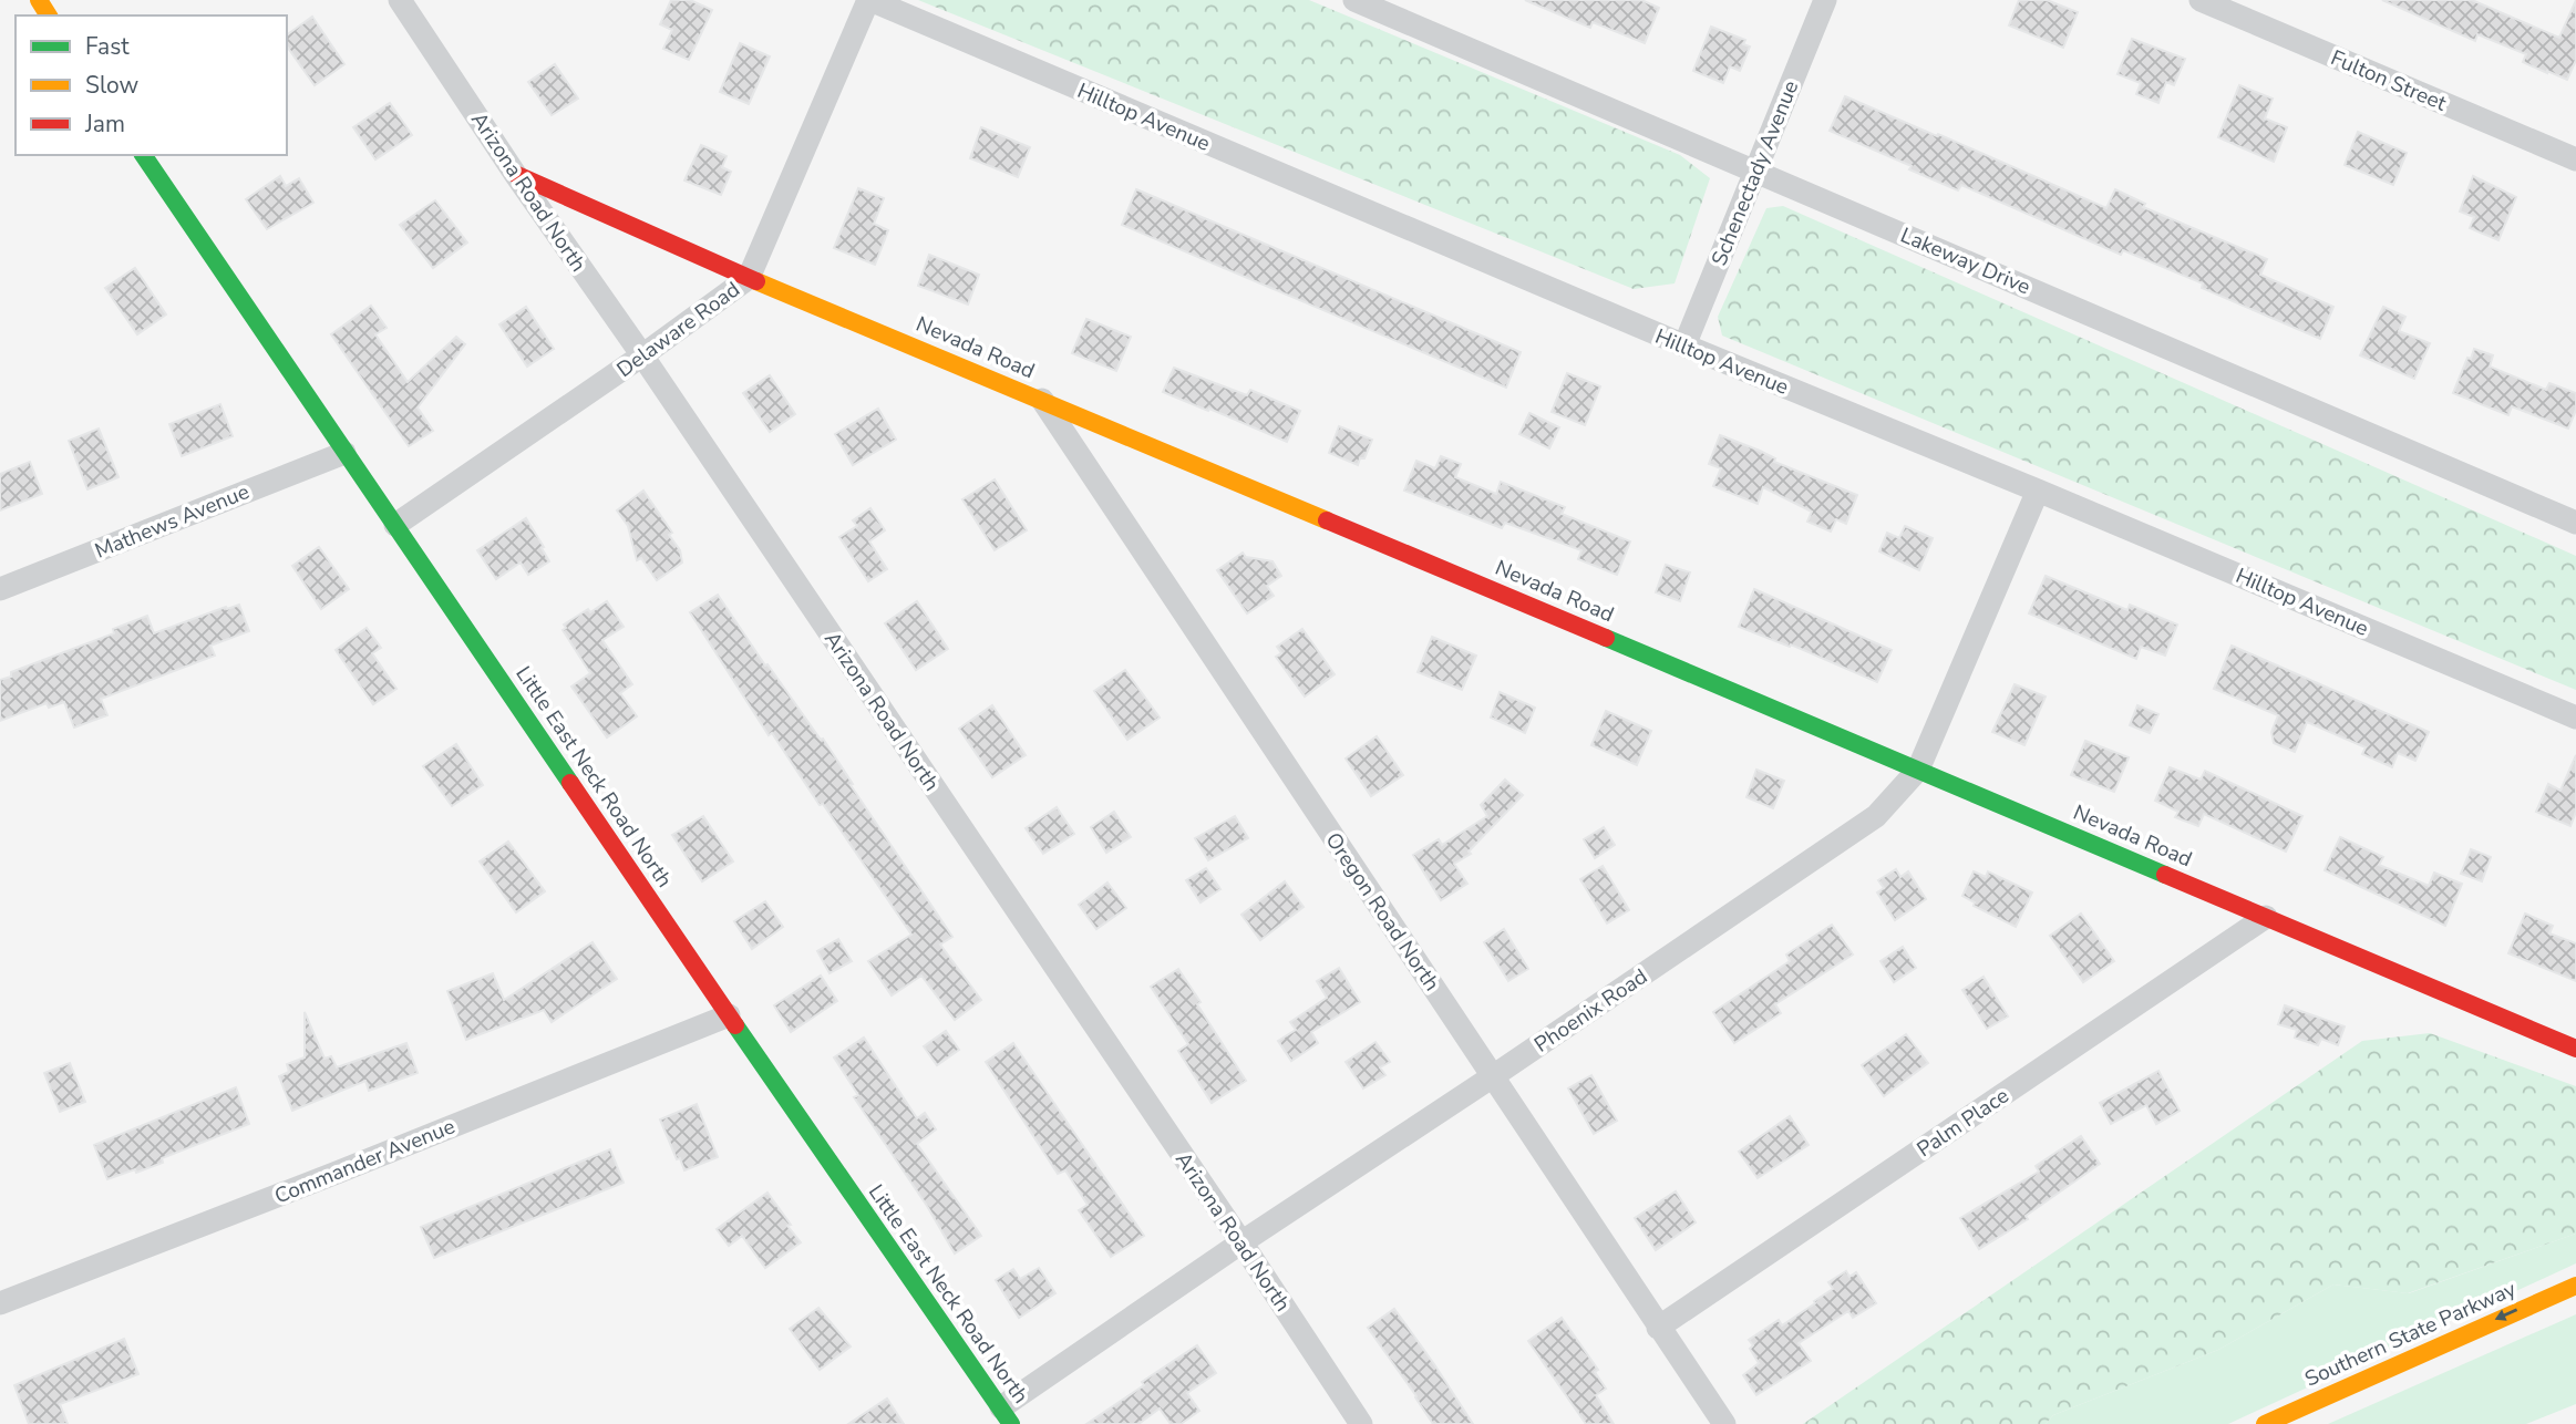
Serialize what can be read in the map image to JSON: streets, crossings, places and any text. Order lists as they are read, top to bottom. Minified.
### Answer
{"streets":{"main road":["Nevada Road","Little East Neck Road North","Southern State Parkway"],"street":["Fulton Street","Hilltop Avenue","Schenectady Avenue","Arizona Road North","Lakeway Drive","Delaware Road","Mathews Avenue","Oregon Road North","Phoenix Road","Palm Place","Commander Avenue"]},"crossings":[["Hilltop Avenue","Schenectady Avenue"],["Hilltop Avenue","Delaware Road"],["Hilltop Avenue","Phoenix Road"],["Schenectady Avenue","Lakeway Drive"],["Arizona Road North","Delaware Road"],["Arizona Road North","Nevada Road"],["Arizona Road North","Phoenix Road"],["Delaware Road","Nevada Road"],["Delaware Road","Little East Neck Road North"],["Nevada Road","Oregon Road North"],["Nevada Road","Phoenix Road"],["Nevada Road","Palm Place"],["Mathews Avenue","Little East Neck Road North"],["Little East Neck Road North","Phoenix Road"],["Little East Neck Road North","Commander Avenue"],["Oregon Road North","Phoenix Road"],["Oregon Road North","Palm Place"]],"one_way":["Southern State Parkway"],"legend":["Fast","Slow","Jam"]}
